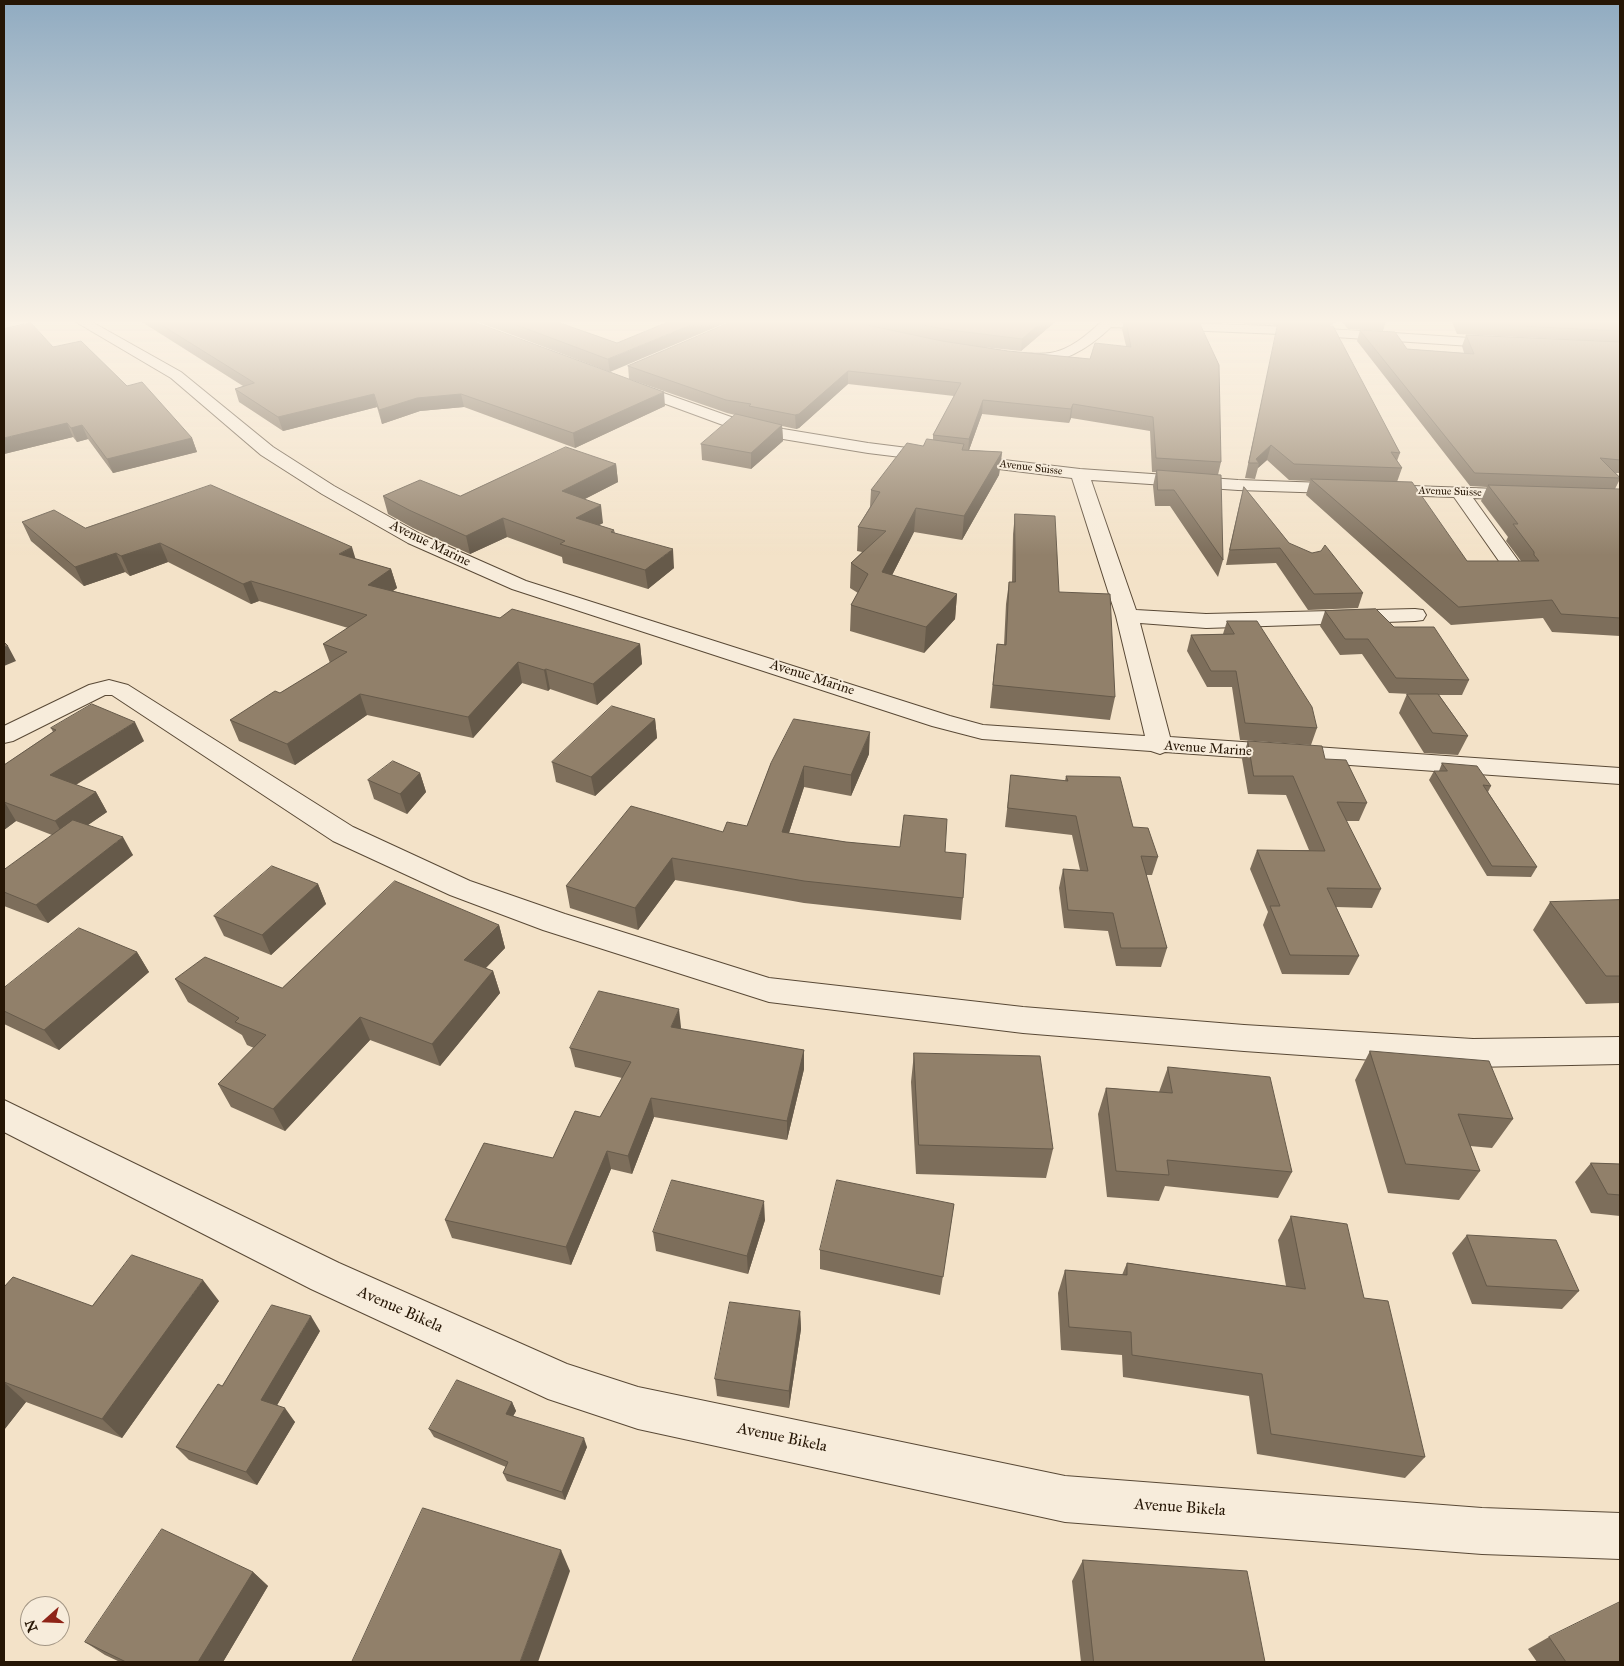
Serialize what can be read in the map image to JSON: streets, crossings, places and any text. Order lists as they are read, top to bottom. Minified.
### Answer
{"streets":{"street":["Avenue Suisse","Avenue Marine","Avenue Bikela"]},"north":"left"}
